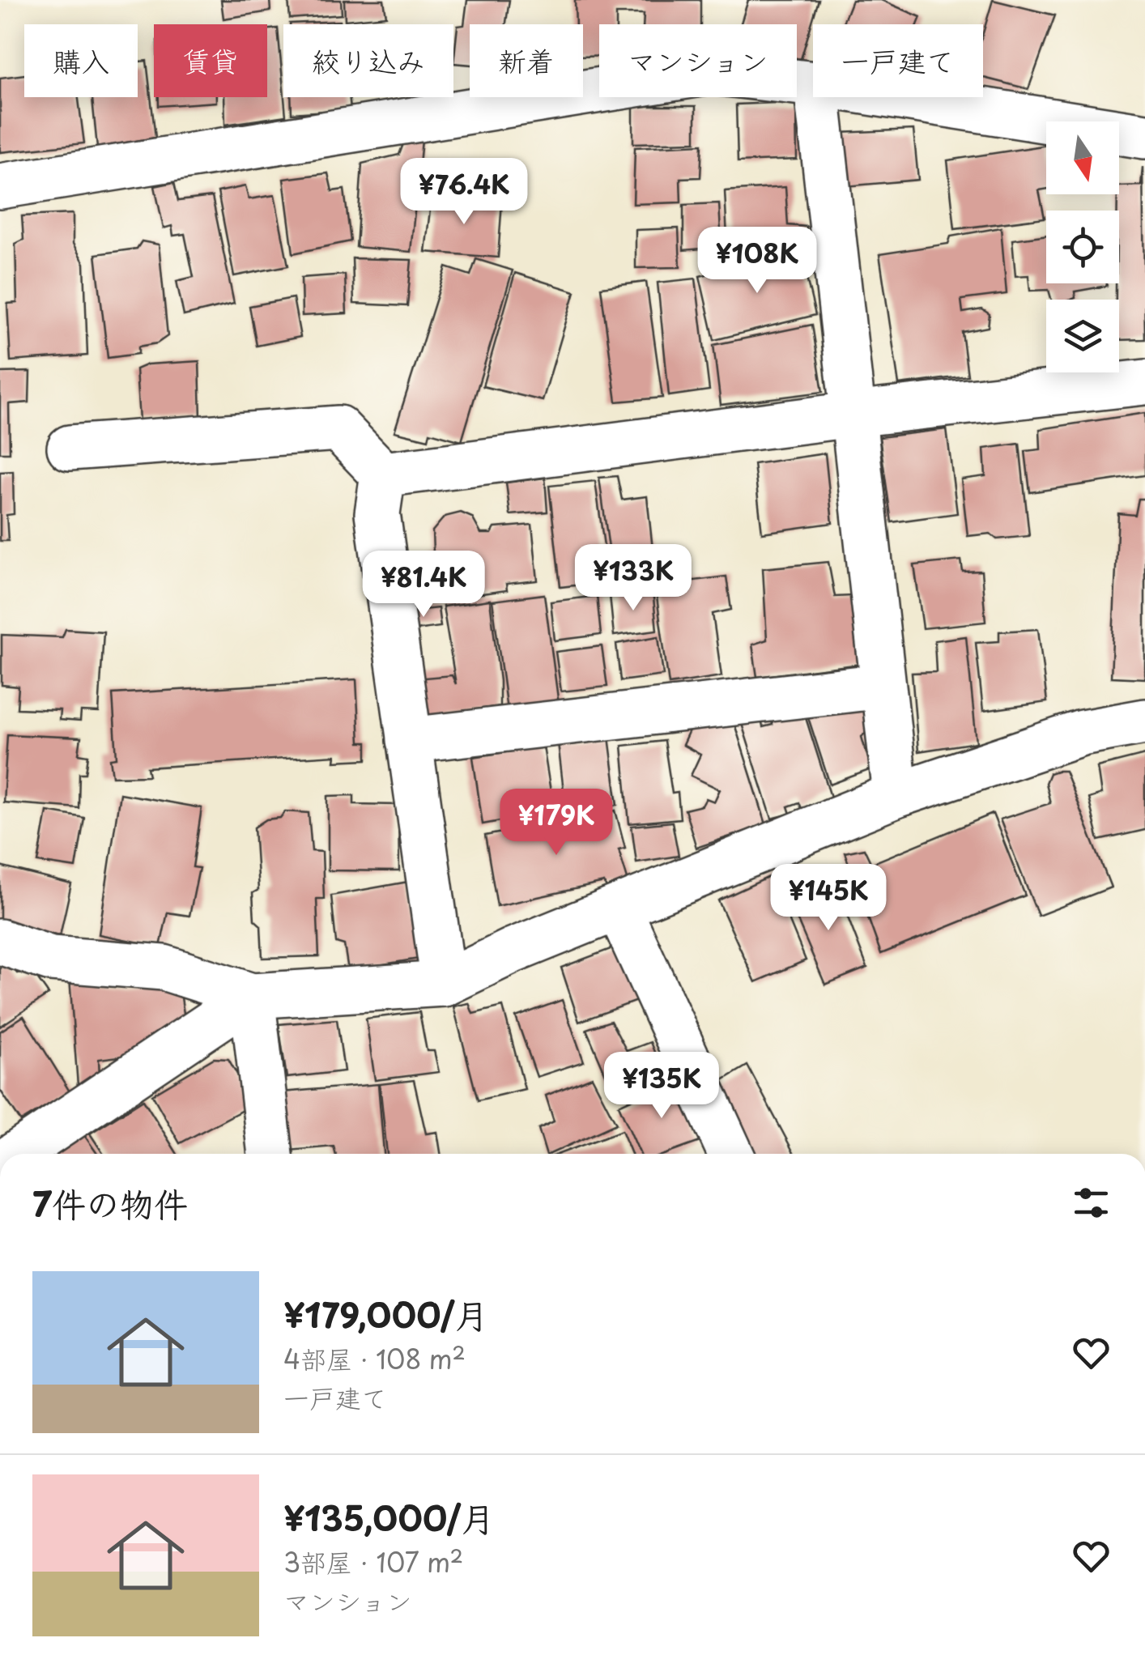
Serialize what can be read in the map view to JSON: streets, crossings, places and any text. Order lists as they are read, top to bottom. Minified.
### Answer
{"north":"bottom","page":{"chip":["購入","賃貸","絞り込み","新着","マンション","一戸建て"],"price":["¥76.4K","¥108K","¥133K","¥81.4K","¥179K","¥145K","¥135K"],"heading":"7件の物件","list":[{"name":"¥179,000/月","note":"4部屋 · 108 m² · 一戸建て"},{"name":"¥135,000/月","note":"3部屋 · 107 m² · マンション"}]}}
